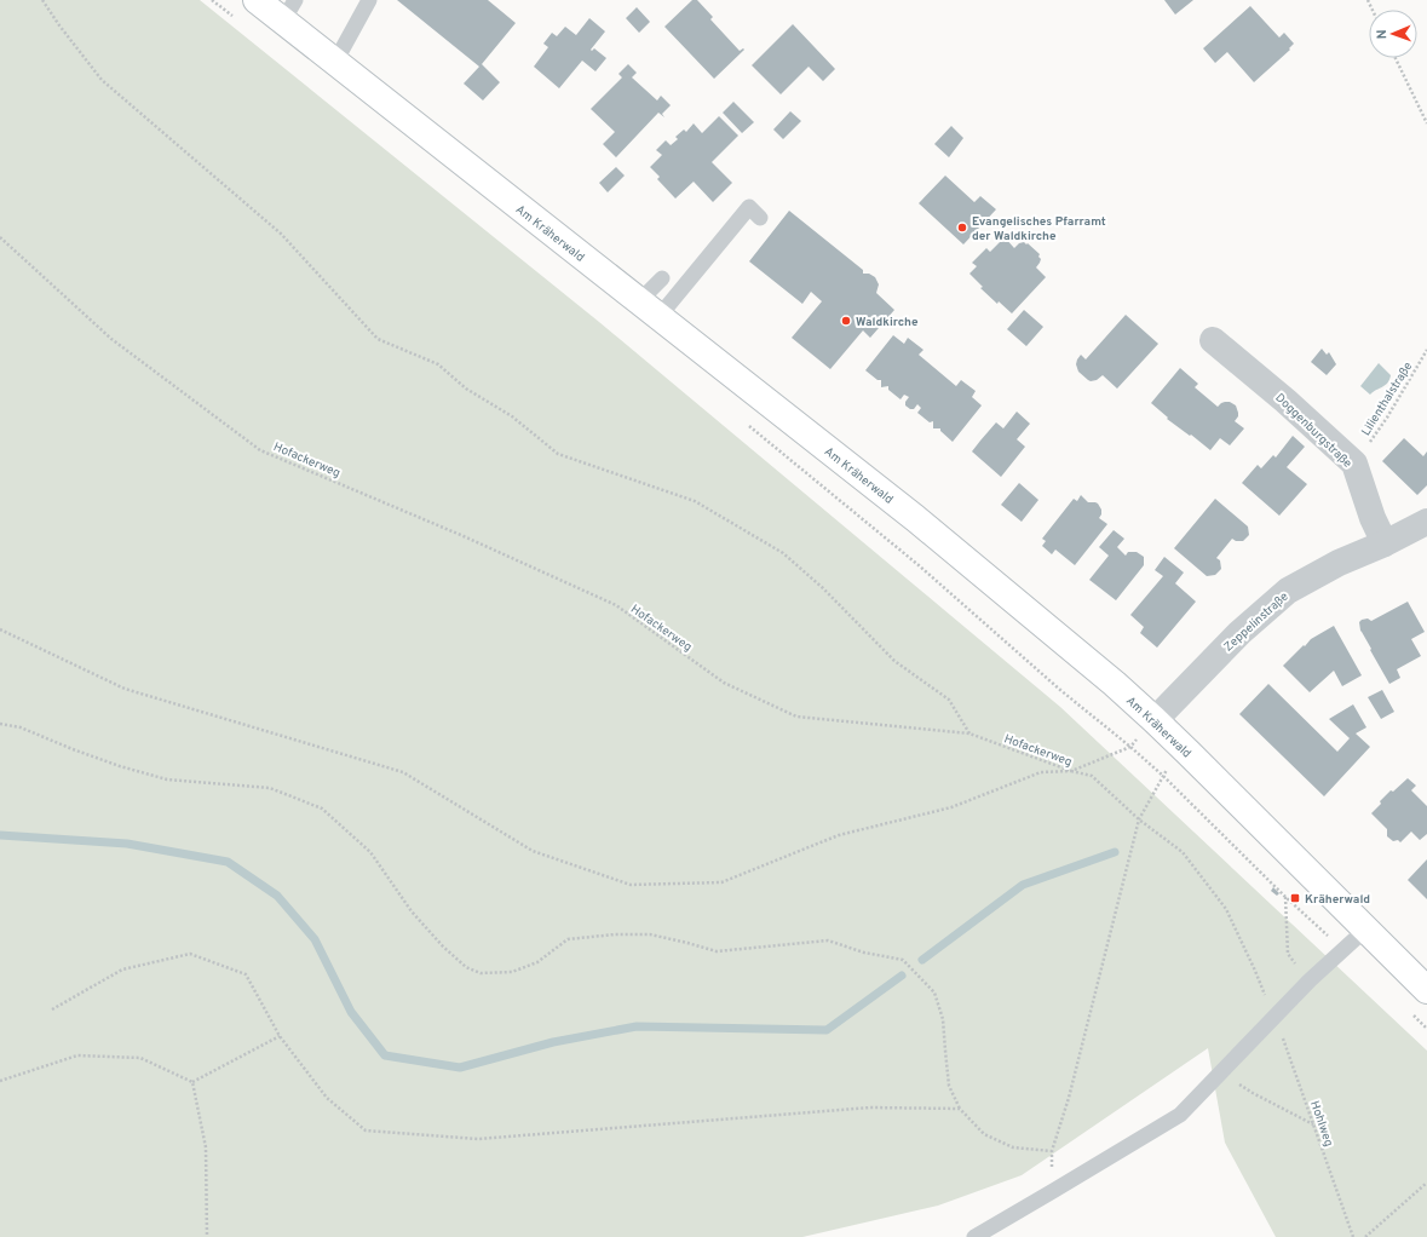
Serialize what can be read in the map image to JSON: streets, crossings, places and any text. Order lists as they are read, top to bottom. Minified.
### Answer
{"streets":{"main road":["Am Kräherwald"],"street":["Doggenburgstraße","Zeppelinstraße"],"path":["Lilienthalstraße","Hofackerweg","Hohlweg"]},"crossings":[["Am Kräherwald","Zeppelinstraße"],["Doggenburgstraße","Zeppelinstraße"],["Hofackerweg","Hohlweg"]],"places":{"other":["Evangelisches Pfarramt der Waldkirche","Waldkirche"],"transit":["Kräherwald"]},"north":"left"}
